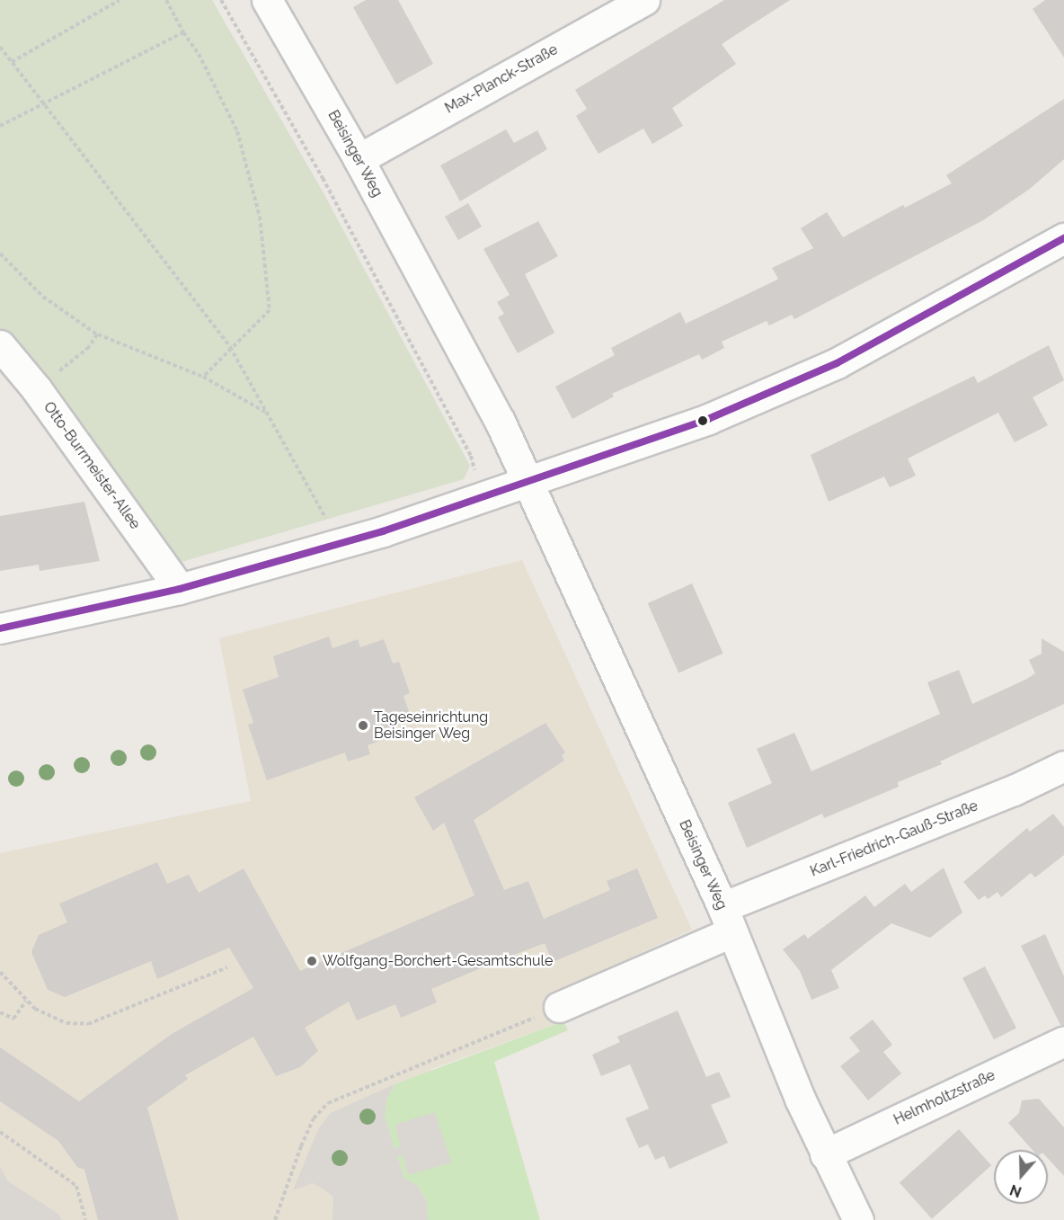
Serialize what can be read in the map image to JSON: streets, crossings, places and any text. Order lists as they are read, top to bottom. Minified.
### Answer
{"streets":{"street":["Max-Planck-Straße","Beisinger Weg","Otto-Burrmeister-Allee","Karl-Friedrich-Gauß-Straße","Helmholtzstraße"]},"crossings":[["Max-Planck-Straße","Beisinger Weg"],["Beisinger Weg","Karl-Friedrich-Gauß-Straße"],["Beisinger Weg","Helmholtzstraße"]],"places":["Tageseinrichtung Beisinger Weg","Wolfgang-Borchert-Gesamtschule"],"north":"bottom"}
